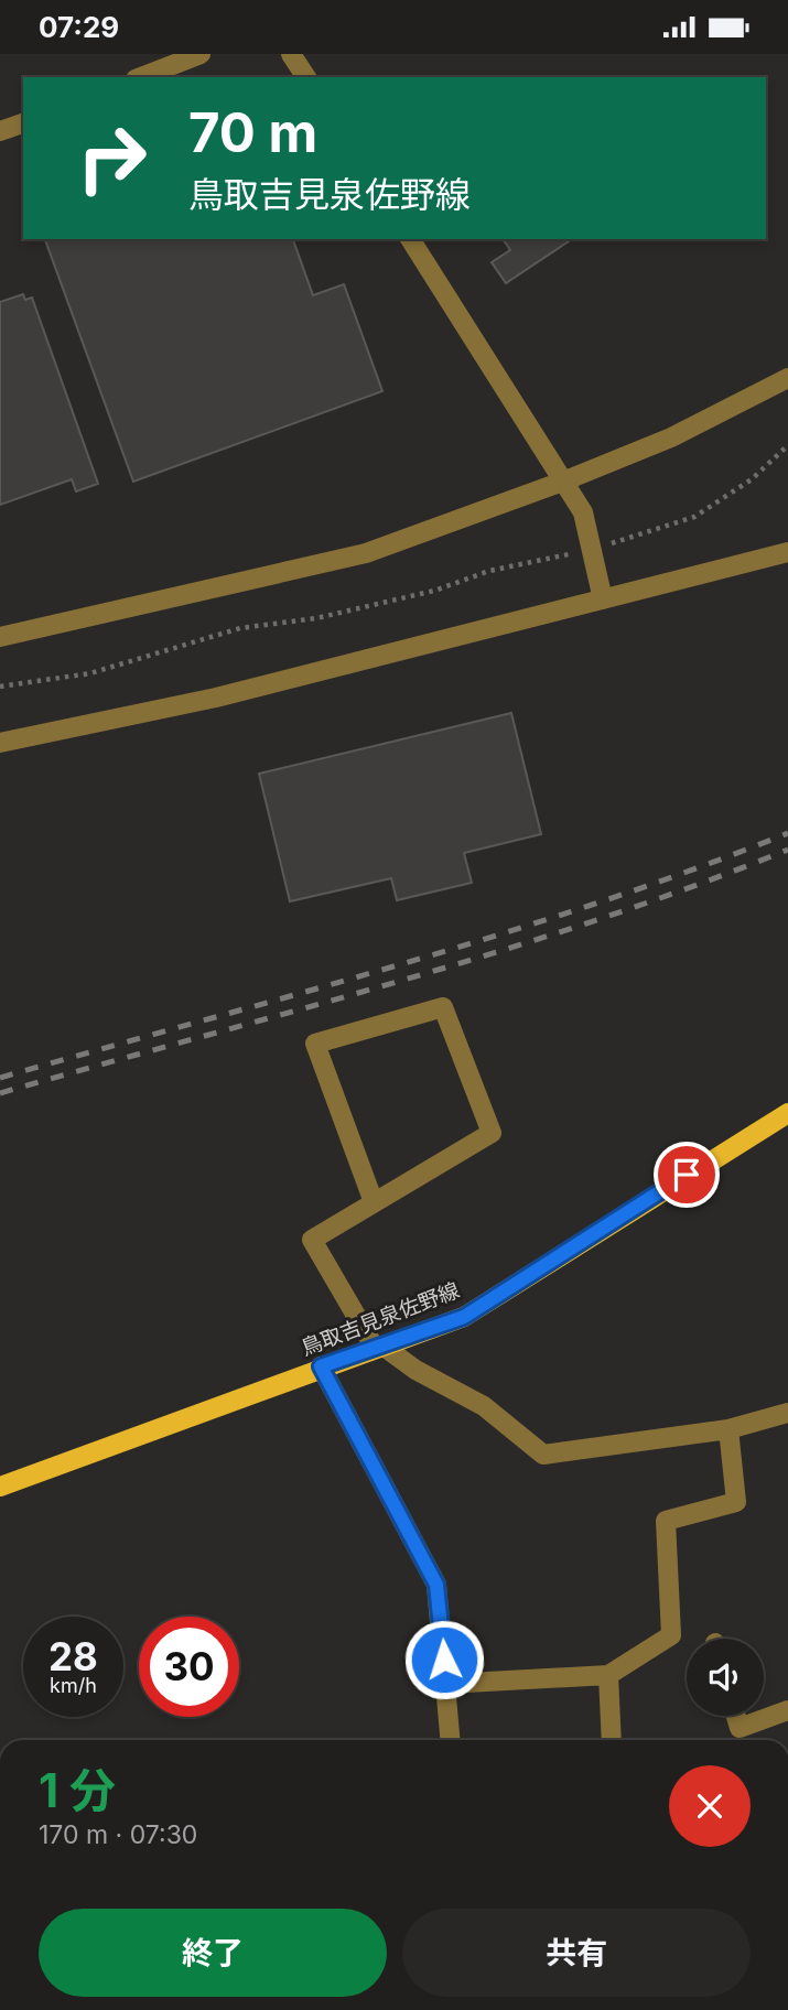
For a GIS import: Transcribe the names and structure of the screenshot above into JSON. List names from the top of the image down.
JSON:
{
  "streets": {
    "main road": ["鳥取吉見泉佐野線"]
  },
  "page": {
    "status": "07:29",
    "turn": ["70 m", "鳥取吉見泉佐野線"],
    "speed": "28 km/h",
    "limit": "30",
    "heading": ["1 分", "170 m · 07:30"],
    "buttons": ["終了", "共有"]
  }
}
